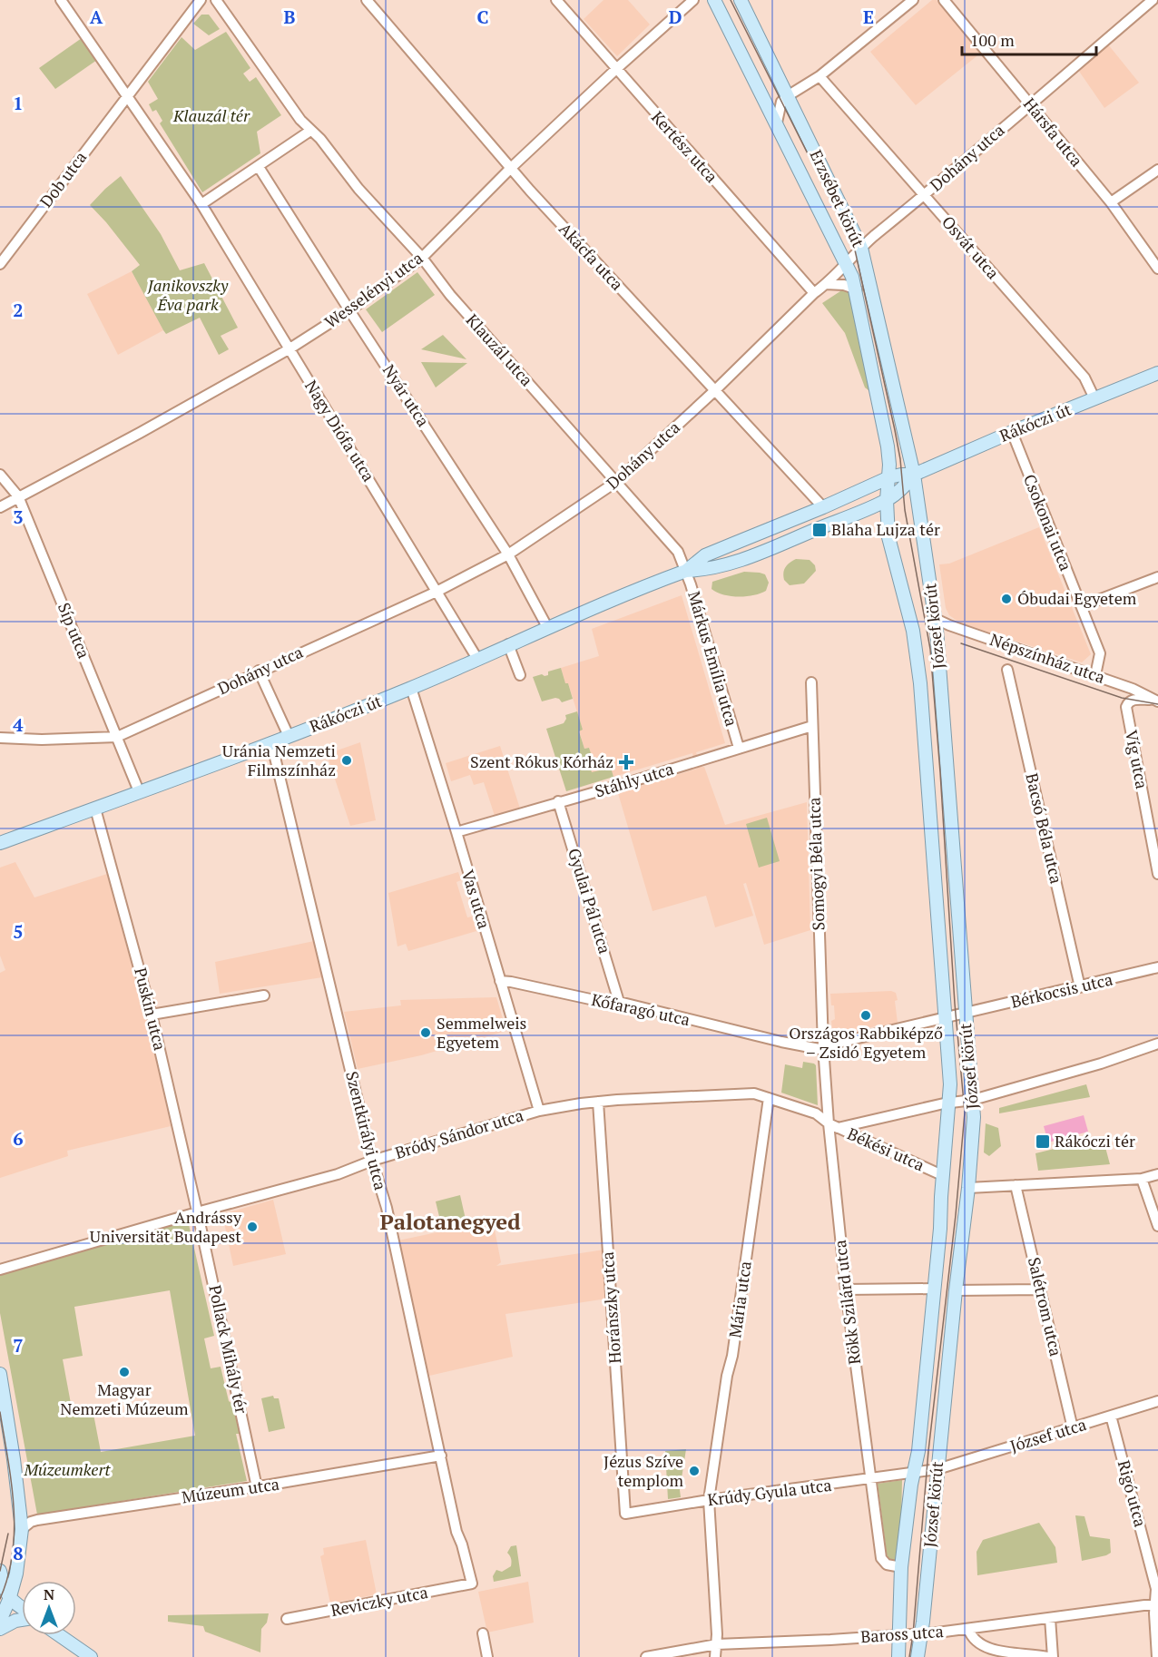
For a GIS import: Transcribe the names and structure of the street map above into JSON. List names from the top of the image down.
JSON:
{
  "streets": {
    "main road": ["Erzsébet körút", "Rákóczi út", "József körút"],
    "street": [
      "Hársfa utca",
      "Kertész utca",
      "Dohány utca",
      "Dob utca",
      "Osvát utca",
      "Akácfa utca",
      "Wesselényi utca",
      "Klauzál utca",
      "Nyár utca",
      "Nagy Diófa utca",
      "Csokonai utca",
      "Síp utca",
      "Márkus Emília utca",
      "Népszínház utca",
      "Víg utca",
      "Stáhly utca",
      "Bacsó Béla utca",
      "Somogyi Béla utca",
      "Vas utca",
      "Gyulai Pál utca",
      "Bérkocsis utca",
      "Puskin utca",
      "Kőfaragó utca",
      "Szentkirályi utca",
      "Bródy Sándor utca",
      "Békési utca",
      "Mária utca",
      "Rökk Szilárd utca",
      "Salétrom utca",
      "Horánszky utca",
      "Pollack Mihály tér",
      "József utca",
      "Múzeum utca",
      "Krúdy Gyula utca",
      "Rigó utca",
      "Reviczky utca",
      "Baross utca"
    ]
  },
  "crossings": [
    ["Hársfa utca", "Dohány utca"],
    ["Kertész utca", "Dohány utca"],
    ["Kertész utca", "Wesselényi utca"],
    ["Dohány utca", "Erzsébet körút"],
    ["Dohány utca", "Osvát utca"],
    ["Dohány utca", "Akácfa utca"],
    ["Dohány utca", "Klauzál utca"],
    ["Dohány utca", "Nyár utca"],
    ["Dohány utca", "Nagy Diófa utca"],
    ["Dohány utca", "Síp utca"],
    ["Erzsébet körút", "Rákóczi út"],
    ["Erzsébet körút", "József körút"],
    ["Osvát utca", "Rákóczi út"],
    ["Akácfa utca", "Wesselényi utca"],
    ["Akácfa utca", "Rákóczi út"],
    ["Wesselényi utca", "Klauzál utca"],
    ["Wesselényi utca", "Nyár utca"],
    ["Wesselényi utca", "Nagy Diófa utca"],
    ["Wesselényi utca", "Síp utca"],
    ["Klauzál utca", "Rákóczi út"],
    ["Klauzál utca", "Márkus Emília utca"],
    ["Nyár utca", "Rákóczi út"],
    ["Rákóczi út", "Nagy Diófa utca"],
    ["Rákóczi út", "Csokonai utca"],
    ["Rákóczi út", "József körút"],
    ["Rákóczi út", "Síp utca"],
    ["Rákóczi út", "Márkus Emília utca"],
    ["Rákóczi út", "Vas utca"],
    ["Rákóczi út", "Puskin utca"],
    ["Rákóczi út", "Szentkirályi utca"],
    ["Csokonai utca", "Népszínház utca"],
    ["József körút", "Népszínház utca"],
    ["József körút", "Bérkocsis utca"],
    ["József körút", "Békési utca"],
    ["József körút", "József utca"],
    ["József körút", "Krúdy Gyula utca"],
    ["József körút", "Baross utca"],
    ["Márkus Emília utca", "Stáhly utca"],
    ["Népszínház utca", "Víg utca"],
    ["Stáhly utca", "Somogyi Béla utca"],
    ["Stáhly utca", "Vas utca"],
    ["Stáhly utca", "Gyulai Pál utca"],
    ["Bacsó Béla utca", "Bérkocsis utca"],
    ["Somogyi Béla utca", "Bérkocsis utca"],
    ["Somogyi Béla utca", "Kőfaragó utca"],
    ["Somogyi Béla utca", "Békési utca"],
    ["Somogyi Béla utca", "Rökk Szilárd utca"],
    ["Vas utca", "Kőfaragó utca"],
    ["Vas utca", "Bródy Sándor utca"],
    ["Gyulai Pál utca", "Kőfaragó utca"],
    ["Bérkocsis utca", "Kőfaragó utca"],
    ["Puskin utca", "Bródy Sándor utca"],
    ["Puskin utca", "Pollack Mihály tér"],
    ["Szentkirályi utca", "Bródy Sándor utca"],
    ["Szentkirályi utca", "Múzeum utca"],
    ["Szentkirályi utca", "Reviczky utca"],
    ["Bródy Sándor utca", "Békési utca"],
    ["Bródy Sándor utca", "Mária utca"],
    ["Bródy Sándor utca", "Horánszky utca"],
    ["Bródy Sándor utca", "Pollack Mihály tér"],
    ["Békési utca", "Mária utca"],
    ["Békési utca", "Rökk Szilárd utca"],
    ["Mária utca", "Krúdy Gyula utca"],
    ["Mária utca", "Baross utca"],
    ["Rökk Szilárd utca", "Krúdy Gyula utca"],
    ["Salétrom utca", "József utca"],
    ["Horánszky utca", "Krúdy Gyula utca"],
    ["Pollack Mihály tér", "Múzeum utca"],
    ["József utca", "Krúdy Gyula utca"],
    ["József utca", "Rigó utca"],
    ["Rigó utca", "Baross utca"]
  ],
  "districts": ["Palotanegyed"],
  "parks": ["Klauzál tér", "Janikovszky Éva park", "Múzeumkert"],
  "places": {
    "transit": ["Blaha Lujza tér", "Rákóczi tér"],
    "other": [
      "Óbudai Egyetem",
      "Uránia Nemzeti Filmszínház",
      "Országos Rabbiképző – Zsidó Egyetem",
      "Semmelweis Egyetem",
      "Andrássy Universität Budapest",
      "Magyar Nemzeti Múzeum",
      "Jézus Szíve templom"
    ],
    "health": ["Szent Rókus Kórház"]
  },
  "scale_bar": "100 m",
  "north": "top",
  "grid": {
    "columns": [
      "A",
      "B",
      "C",
      "D",
      "E"
    ],
    "rows": [
      "1",
      "2",
      "3",
      "4",
      "5",
      "6",
      "7",
      "8"
    ]
  }
}
